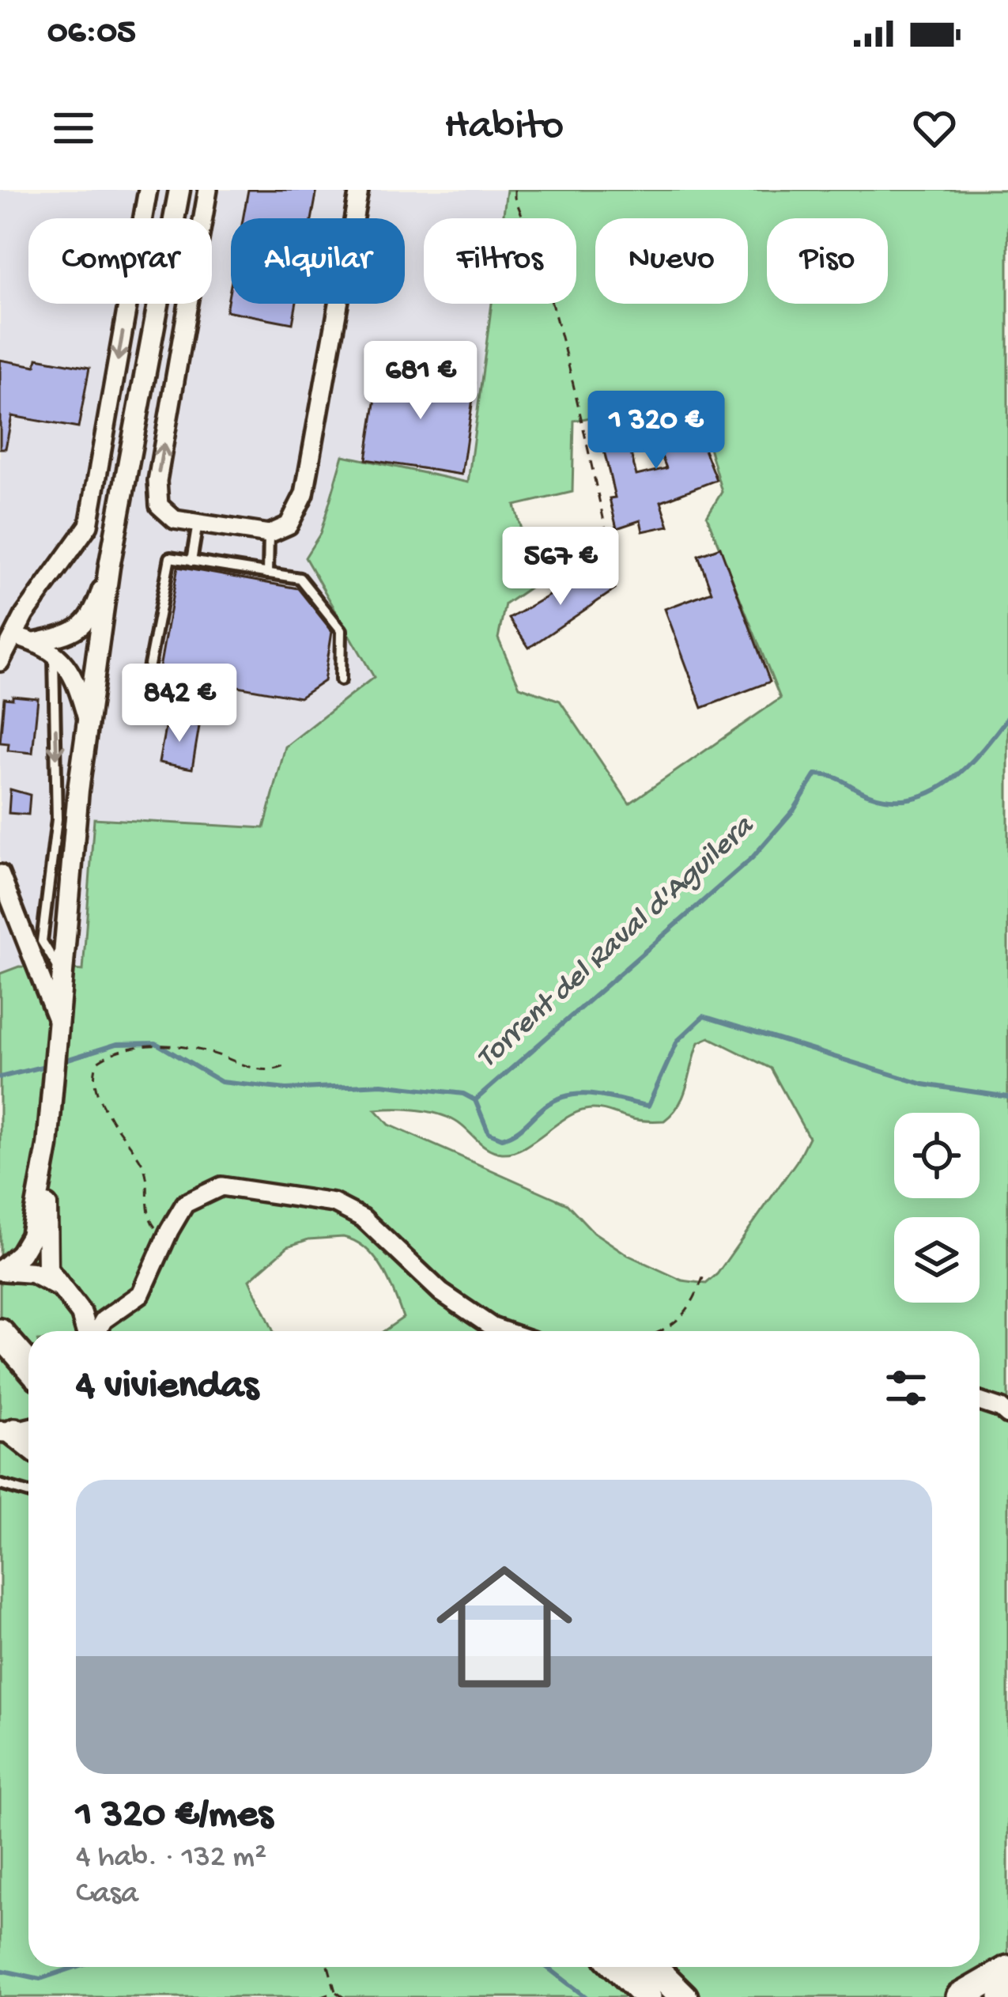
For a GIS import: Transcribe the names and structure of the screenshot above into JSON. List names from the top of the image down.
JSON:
{
  "water": ["Torrent del Raval d'Aguilera"],
  "page": {
    "status": "06:05",
    "header": "Habito",
    "chip": [
      "Comprar",
      "Alquilar",
      "Filtros",
      "Nuevo",
      "Piso"
    ],
    "price": [
      "681 €",
      "1 320 €",
      "567 €",
      "842 €"
    ],
    "heading": "4 viviendas",
    "list": [
      {
        "name": "1 320 €/mes",
        "note": "4 hab. · 132 m² · Casa"
      }
    ]
  }
}
